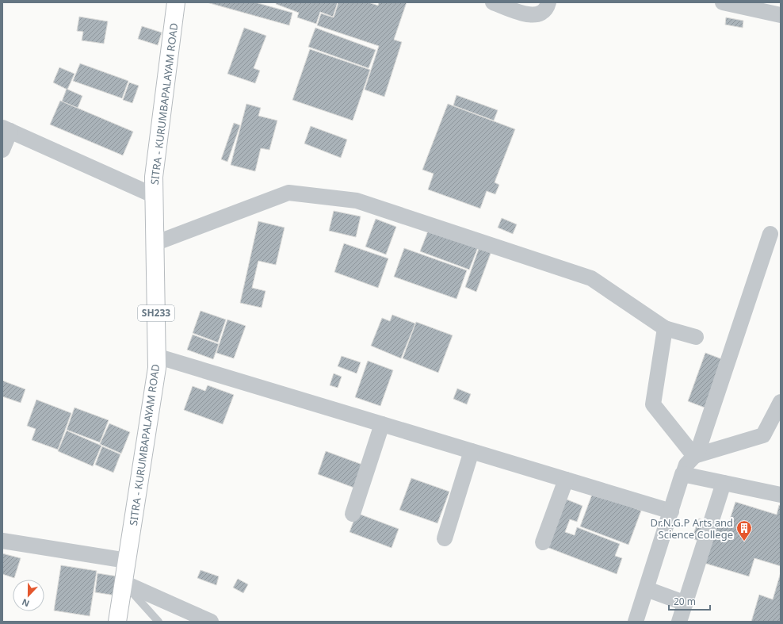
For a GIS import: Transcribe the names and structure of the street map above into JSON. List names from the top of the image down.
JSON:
{
  "streets": {
    "main road": ["SITRA - KURUMBAPALAYAM ROAD", "SH233"]
  },
  "places": {
    "building": ["Dr.N.G.P Arts and Science College"]
  },
  "scale_bar": "20 m",
  "north": "bottom"
}
